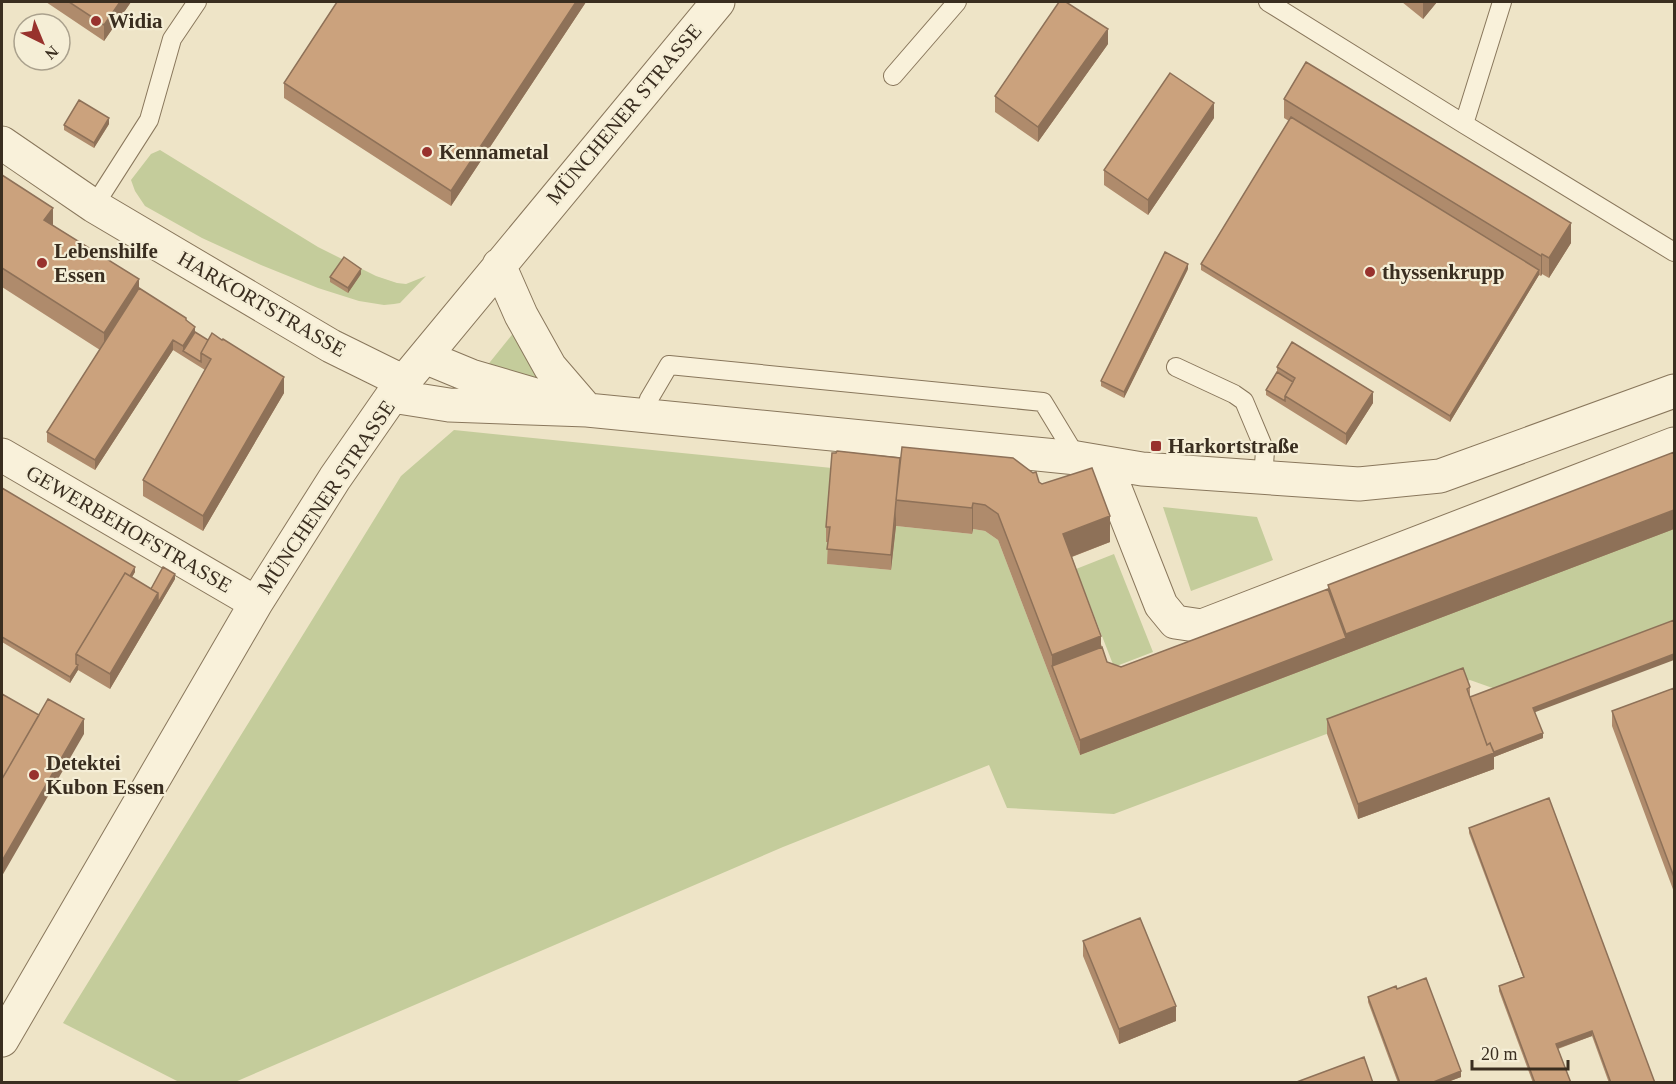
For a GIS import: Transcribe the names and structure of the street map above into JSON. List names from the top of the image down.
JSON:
{
  "streets": {
    "street": ["MÜNCHENER STRASSE", "HARKORTSTRASSE", "GEWERBEHOFSTRASSE"]
  },
  "crossings": [
    ["MÜNCHENER STRASSE", "HARKORTSTRASSE"],
    ["MÜNCHENER STRASSE", "GEWERBEHOFSTRASSE"]
  ],
  "places": {
    "other": [
      "Widia",
      "Kennametal",
      "Lebenshilfe Essen",
      "thyssenkrupp",
      "Detektei Kubon Essen"
    ],
    "transit": ["Harkortstraße"]
  },
  "scale_bar": "20 m",
  "north": "bottom right"
}
